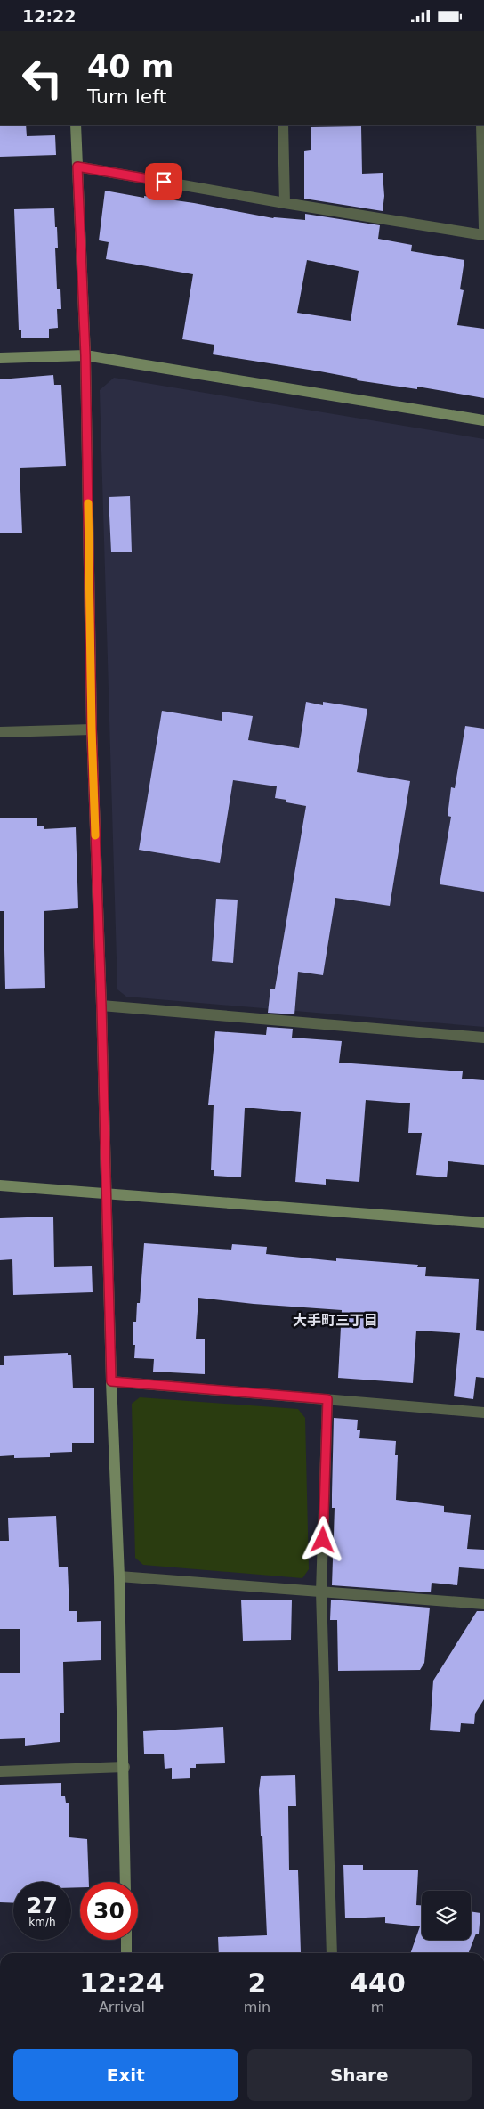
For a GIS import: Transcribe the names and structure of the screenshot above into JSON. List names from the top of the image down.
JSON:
{
  "districts": ["大手町三丁目"],
  "page": {
    "status": "12:22",
    "turn": ["40 m", "Turn left"],
    "speed": "27 km/h",
    "limit": "30",
    "eta": [
      "12:24",
      "Arrival",
      "2",
      "min",
      "440",
      "m"
    ],
    "buttons": ["Exit", "Share"]
  }
}
